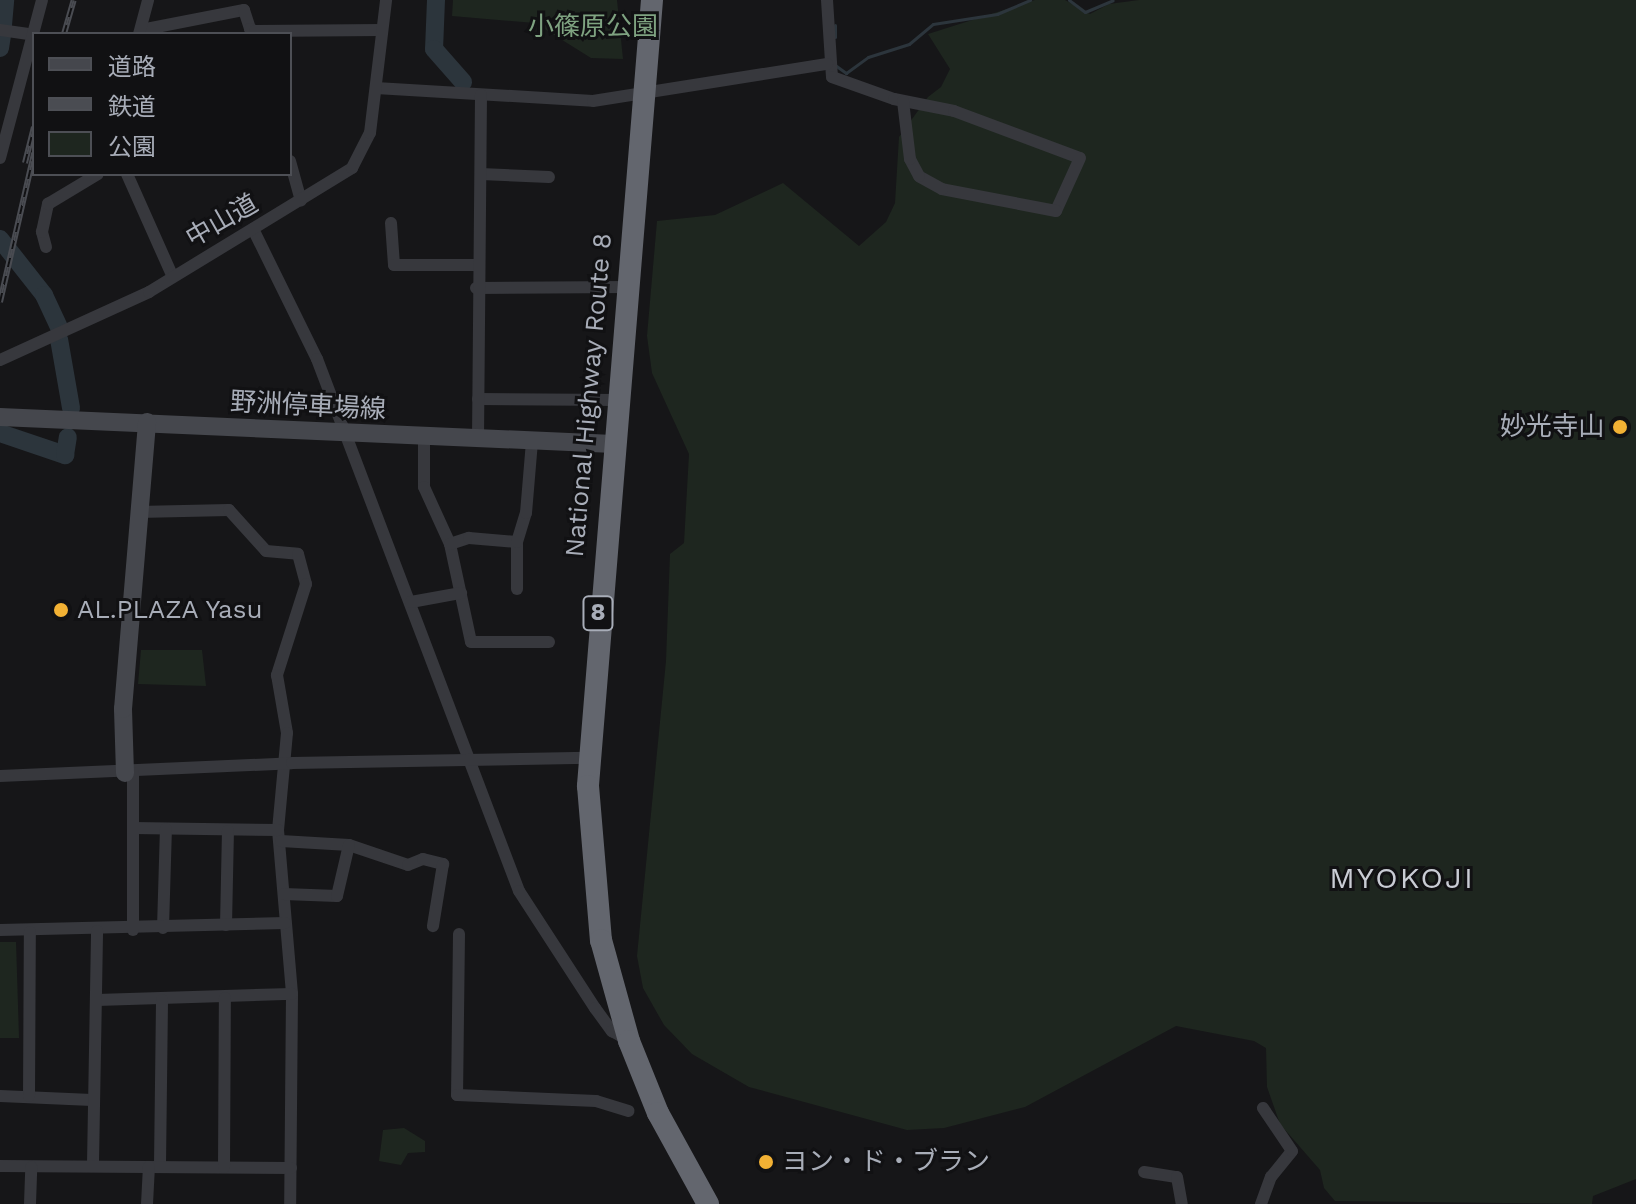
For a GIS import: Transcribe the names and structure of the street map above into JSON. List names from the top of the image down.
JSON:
{
  "streets": {
    "highway": ["National Highway Route 8", "8"],
    "main road": ["野洲停車場線"],
    "street": ["中山道"]
  },
  "crossings": [
    ["National Highway Route 8", "野洲停車場線"]
  ],
  "districts": ["MYOKOJI"],
  "parks": ["小篠原公園"],
  "places": ["妙光寺山", "AL.PLAZA Yasu", "ヨン・ド・ブラン"],
  "legend": ["道路", "鉄道", "公園"]
}
